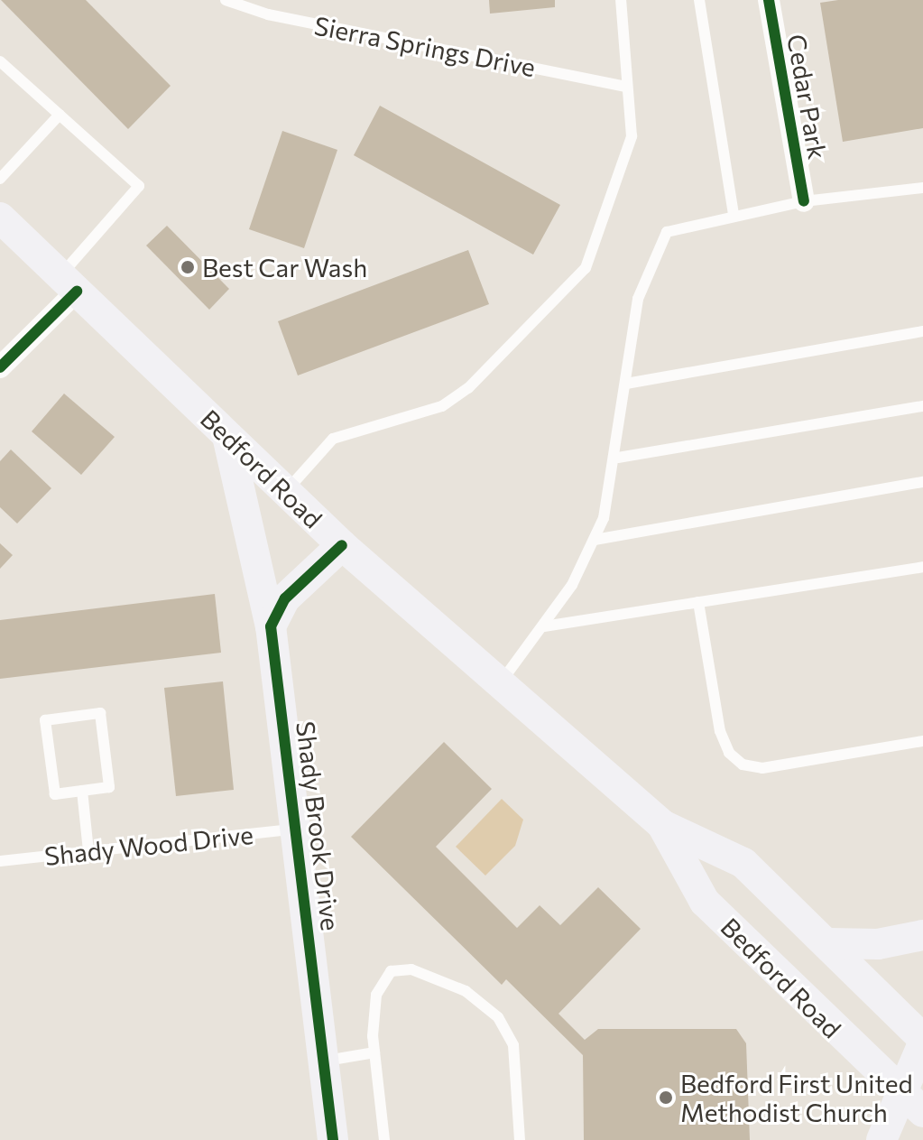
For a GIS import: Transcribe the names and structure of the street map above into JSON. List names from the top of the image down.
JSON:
{
  "streets": {
    "main road": ["Bedford Road", "Shady Brook Drive"],
    "street": ["Cedar Park"],
    "lane": ["Sierra Springs Drive", "Shady Wood Drive"]
  },
  "crossings": [
    ["Bedford Road", "Shady Brook Drive"],
    ["Shady Brook Drive", "Shady Wood Drive"]
  ],
  "places": ["Best Car Wash", "Bedford First United Methodist Church"]
}
